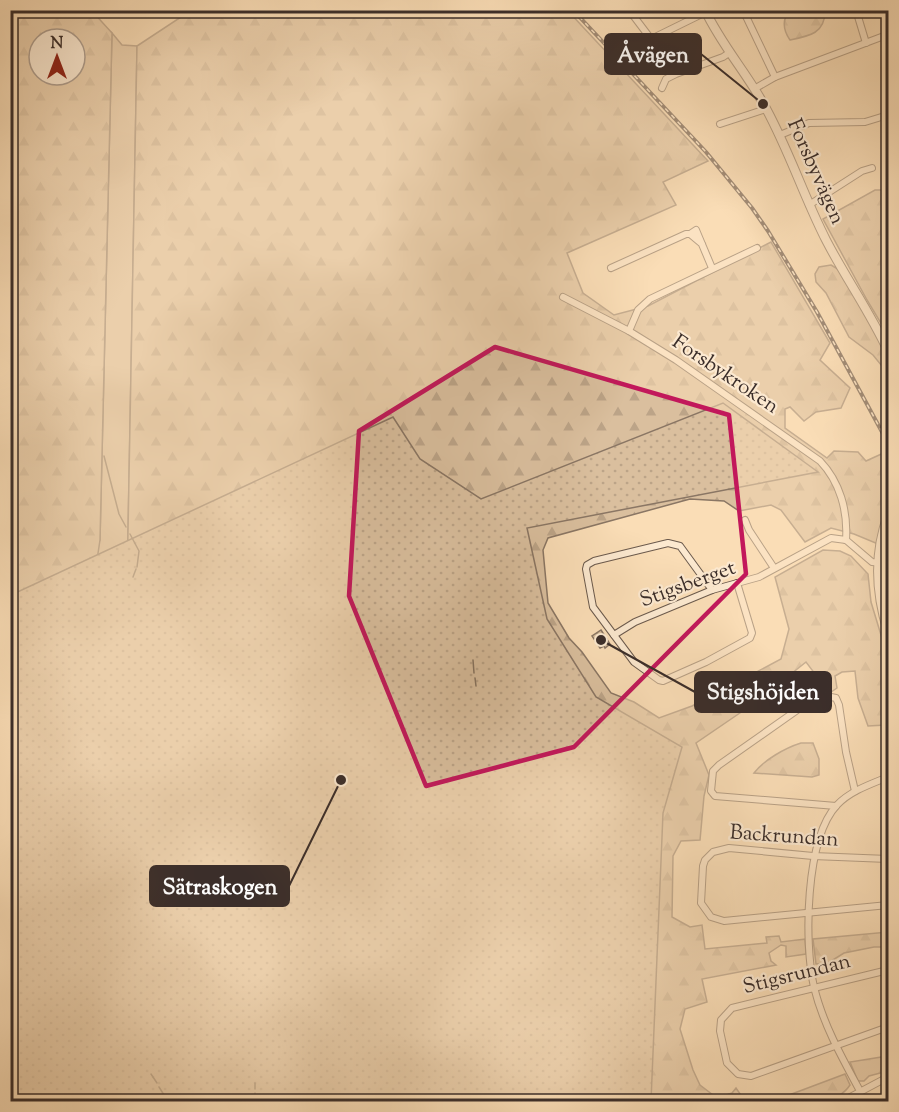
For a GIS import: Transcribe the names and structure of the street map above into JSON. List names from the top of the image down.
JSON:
{
  "streets": {
    "street": [
      "Forsbyvägen",
      "Forsbykroken",
      "Stigsberget",
      "Backrundan",
      "Stigsrundan"
    ]
  },
  "crossings": [
    ["Forsbykroken", "Stigsberget"]
  ],
  "places": ["Åvägen", "Stigshöjden", "Sätraskogen"],
  "north": "top"
}
